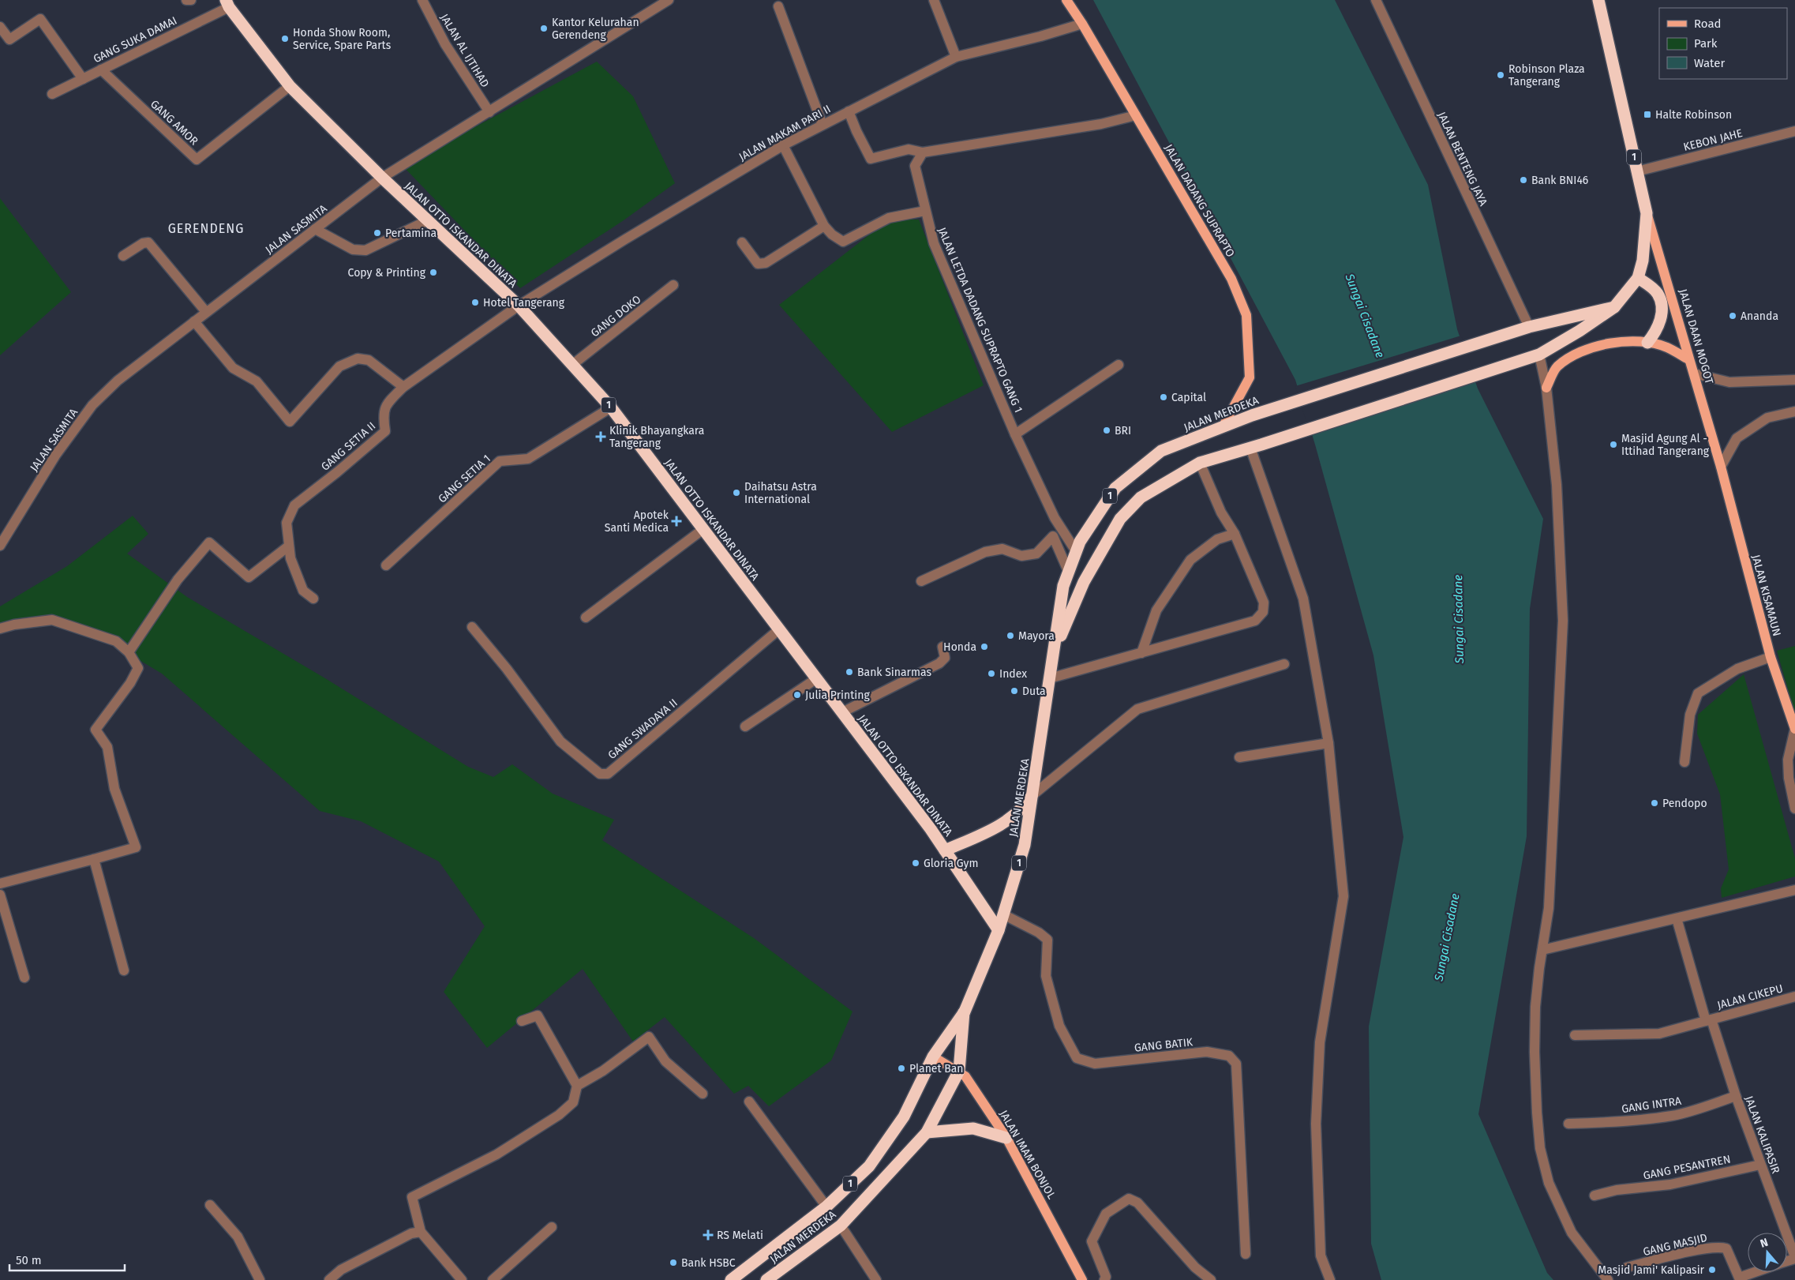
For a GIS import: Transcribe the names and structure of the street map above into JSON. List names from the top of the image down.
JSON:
{
  "streets": {
    "highway": [
      "1",
      "JALAN OTTO ISKANDAR DINATA",
      "JALAN DAAN MOGOT",
      "JALAN MERDEKA"
    ],
    "main road": ["JALAN DADANG SUPRAPTO", "JALAN KISAMAUN", "JALAN IMAM BONJOL"],
    "street": [
      "GANG SUKA DAMAI",
      "JALAN AL IJTIHAD",
      "GANG AMOR",
      "JALAN MAKAM PARI II",
      "KEBON JAHE",
      "JALAN BENTENG JAYA",
      "JALAN SASMITA",
      "GANG DOKO",
      "JALAN LETDA DADANG SUPRAPTO GANG 1",
      "GANG SETIA II",
      "GANG SETIA 1",
      "GANG SWADAYA II",
      "JALAN CIKEPU",
      "GANG BATIK",
      "GANG INTRA",
      "JALAN KALIPASIR",
      "GANG PESANTREN",
      "GANG MASJID"
    ]
  },
  "crossings": [
    ["GANG SUKA DAMAI", "GANG AMOR"],
    ["GANG SUKA DAMAI", "JALAN OTTO ISKANDAR DINATA"],
    ["JALAN AL IJTIHAD", "JALAN SASMITA"],
    ["GANG AMOR", "JALAN OTTO ISKANDAR DINATA"],
    ["JALAN MAKAM PARI II", "JALAN DADANG SUPRAPTO"],
    ["JALAN MAKAM PARI II", "JALAN OTTO ISKANDAR DINATA"],
    ["JALAN MAKAM PARI II", "GANG SETIA II"],
    ["KEBON JAHE", "JALAN DAAN MOGOT"],
    ["1", "JALAN BENTENG JAYA"],
    ["1", "JALAN DAAN MOGOT"],
    ["1", "JALAN MERDEKA"],
    ["JALAN BENTENG JAYA", "JALAN MERDEKA"],
    ["JALAN DADANG SUPRAPTO", "JALAN MERDEKA"],
    ["JALAN SASMITA", "JALAN OTTO ISKANDAR DINATA"],
    ["JALAN OTTO ISKANDAR DINATA", "GANG DOKO"],
    ["JALAN OTTO ISKANDAR DINATA", "JALAN MERDEKA"],
    ["JALAN OTTO ISKANDAR DINATA", "GANG SETIA II"],
    ["JALAN OTTO ISKANDAR DINATA", "GANG SETIA 1"],
    ["JALAN OTTO ISKANDAR DINATA", "GANG SWADAYA II"],
    ["JALAN LETDA DADANG SUPRAPTO GANG 1", "JALAN MERDEKA"],
    ["JALAN DAAN MOGOT", "JALAN MERDEKA"],
    ["JALAN DAAN MOGOT", "JALAN KISAMAUN"],
    ["JALAN MERDEKA", "GANG BATIK"],
    ["JALAN MERDEKA", "JALAN IMAM BONJOL"],
    ["JALAN CIKEPU", "JALAN KALIPASIR"],
    ["GANG INTRA", "JALAN KALIPASIR"],
    ["JALAN KALIPASIR", "GANG PESANTREN"]
  ],
  "districts": ["GERENDENG"],
  "water": ["Sungai Cisadane"],
  "places": {
    "other": [
      "Kantor Kelurahan Gerendeng",
      "Honda Show Room, Service, Spare Parts",
      "Robinson Plaza Tangerang",
      "Bank BNI46",
      "Pertamina",
      "Copy & Printing",
      "Hotel Tangerang",
      "Ananda",
      "Capital",
      "BRI",
      "Masjid Agung Al - Ittihad Tangerang",
      "Daihatsu Astra International",
      "Mayora",
      "Honda",
      "Bank Sinarmas",
      "Index",
      "Duta",
      "Julia Printing",
      "Pendopo",
      "Gloria Gym",
      "Planet Ban",
      "Bank HSBC",
      "Masjid Jami' Kalipasir"
    ],
    "transit": ["Halte Robinson"],
    "health": ["Klinik Bhayangkara Tangerang", "Apotek Santi Medica", "RS Melati"]
  },
  "legend": ["Road", "Park", "Water"],
  "scale_bar": "50 m",
  "north": "top"
}
